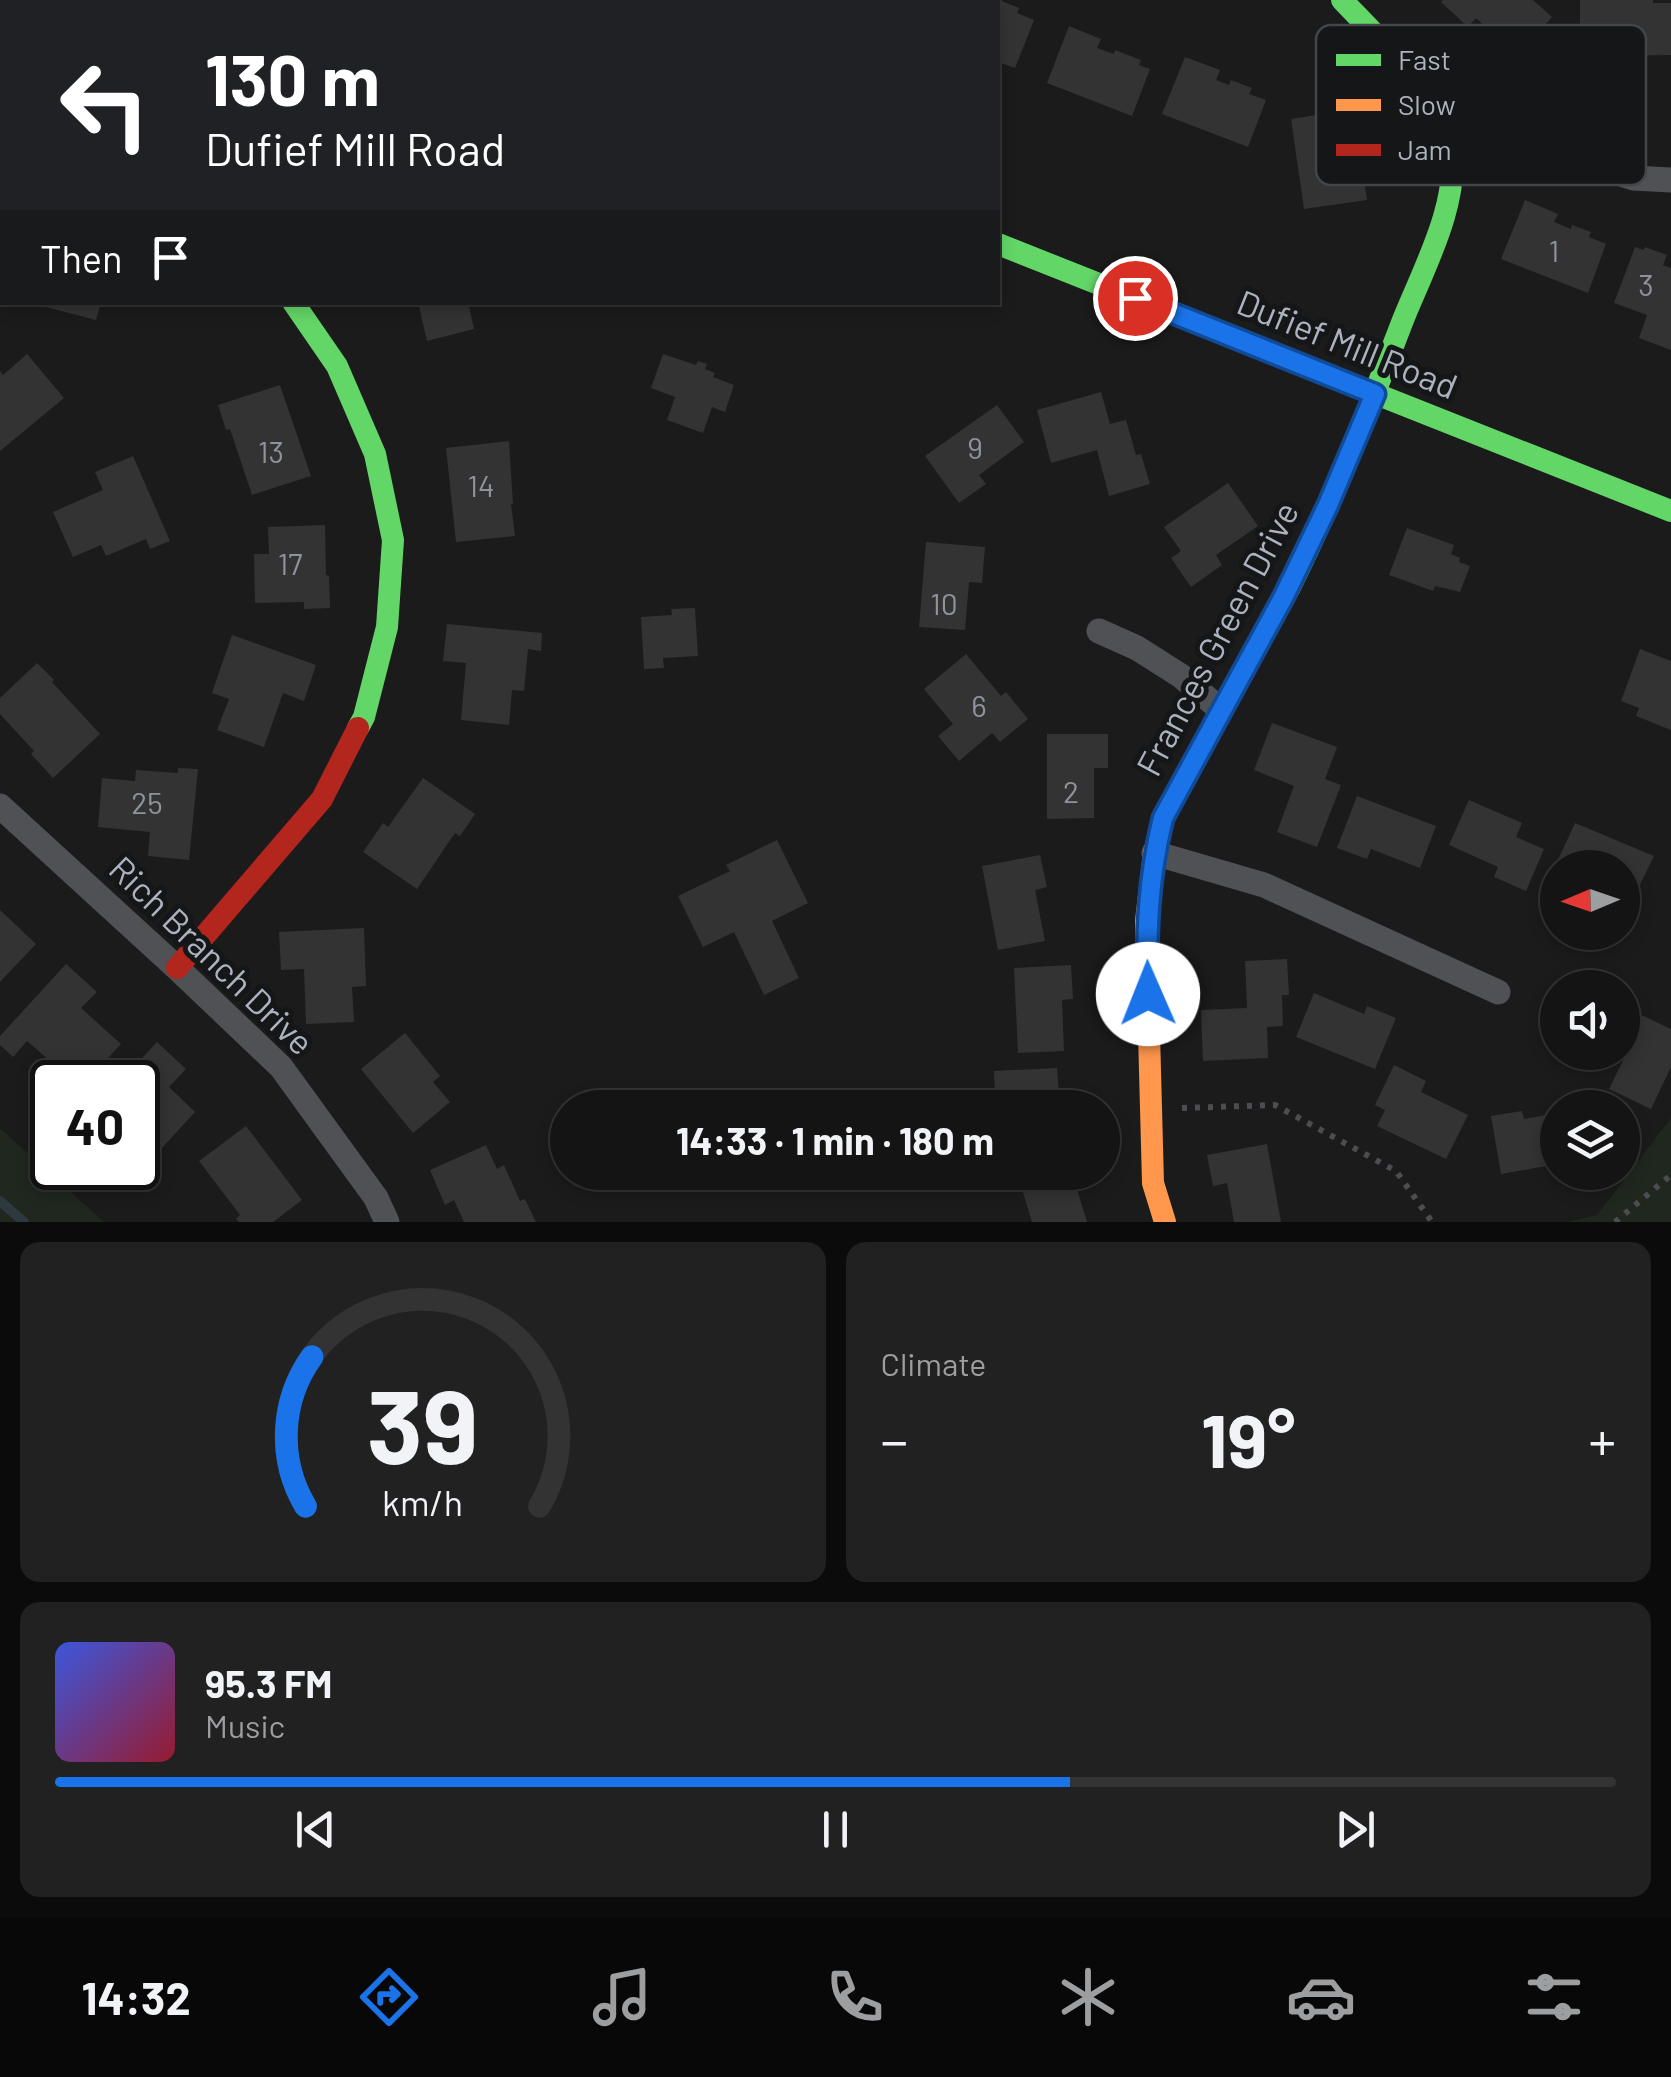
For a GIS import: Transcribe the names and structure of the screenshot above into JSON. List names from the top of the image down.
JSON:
{
  "streets": {
    "street": ["Dufief Mill Road", "Frances Green Drive", "Rich Branch Drive"]
  },
  "crossings": [
    ["Dufief Mill Road", "Frances Green Drive"]
  ],
  "house_numbers": [
    "1",
    "3",
    "9",
    "13",
    "14",
    "17",
    "10",
    "6",
    "2",
    "25"
  ],
  "legend": ["Fast", "Slow", "Jam"],
  "north": "left",
  "page": {
    "turn": ["130 m", "Dufief Mill Road"],
    "then": "Then",
    "limit": "40",
    "trip": "14:33 · 1 min · 180 m",
    "tile": "Climate",
    "heat": ["−", "19°", "+"],
    "song": ["95.3 FM", "Music"],
    "tabs": "14:32",
    "gauge": ["39", "km/h"]
  }
}
